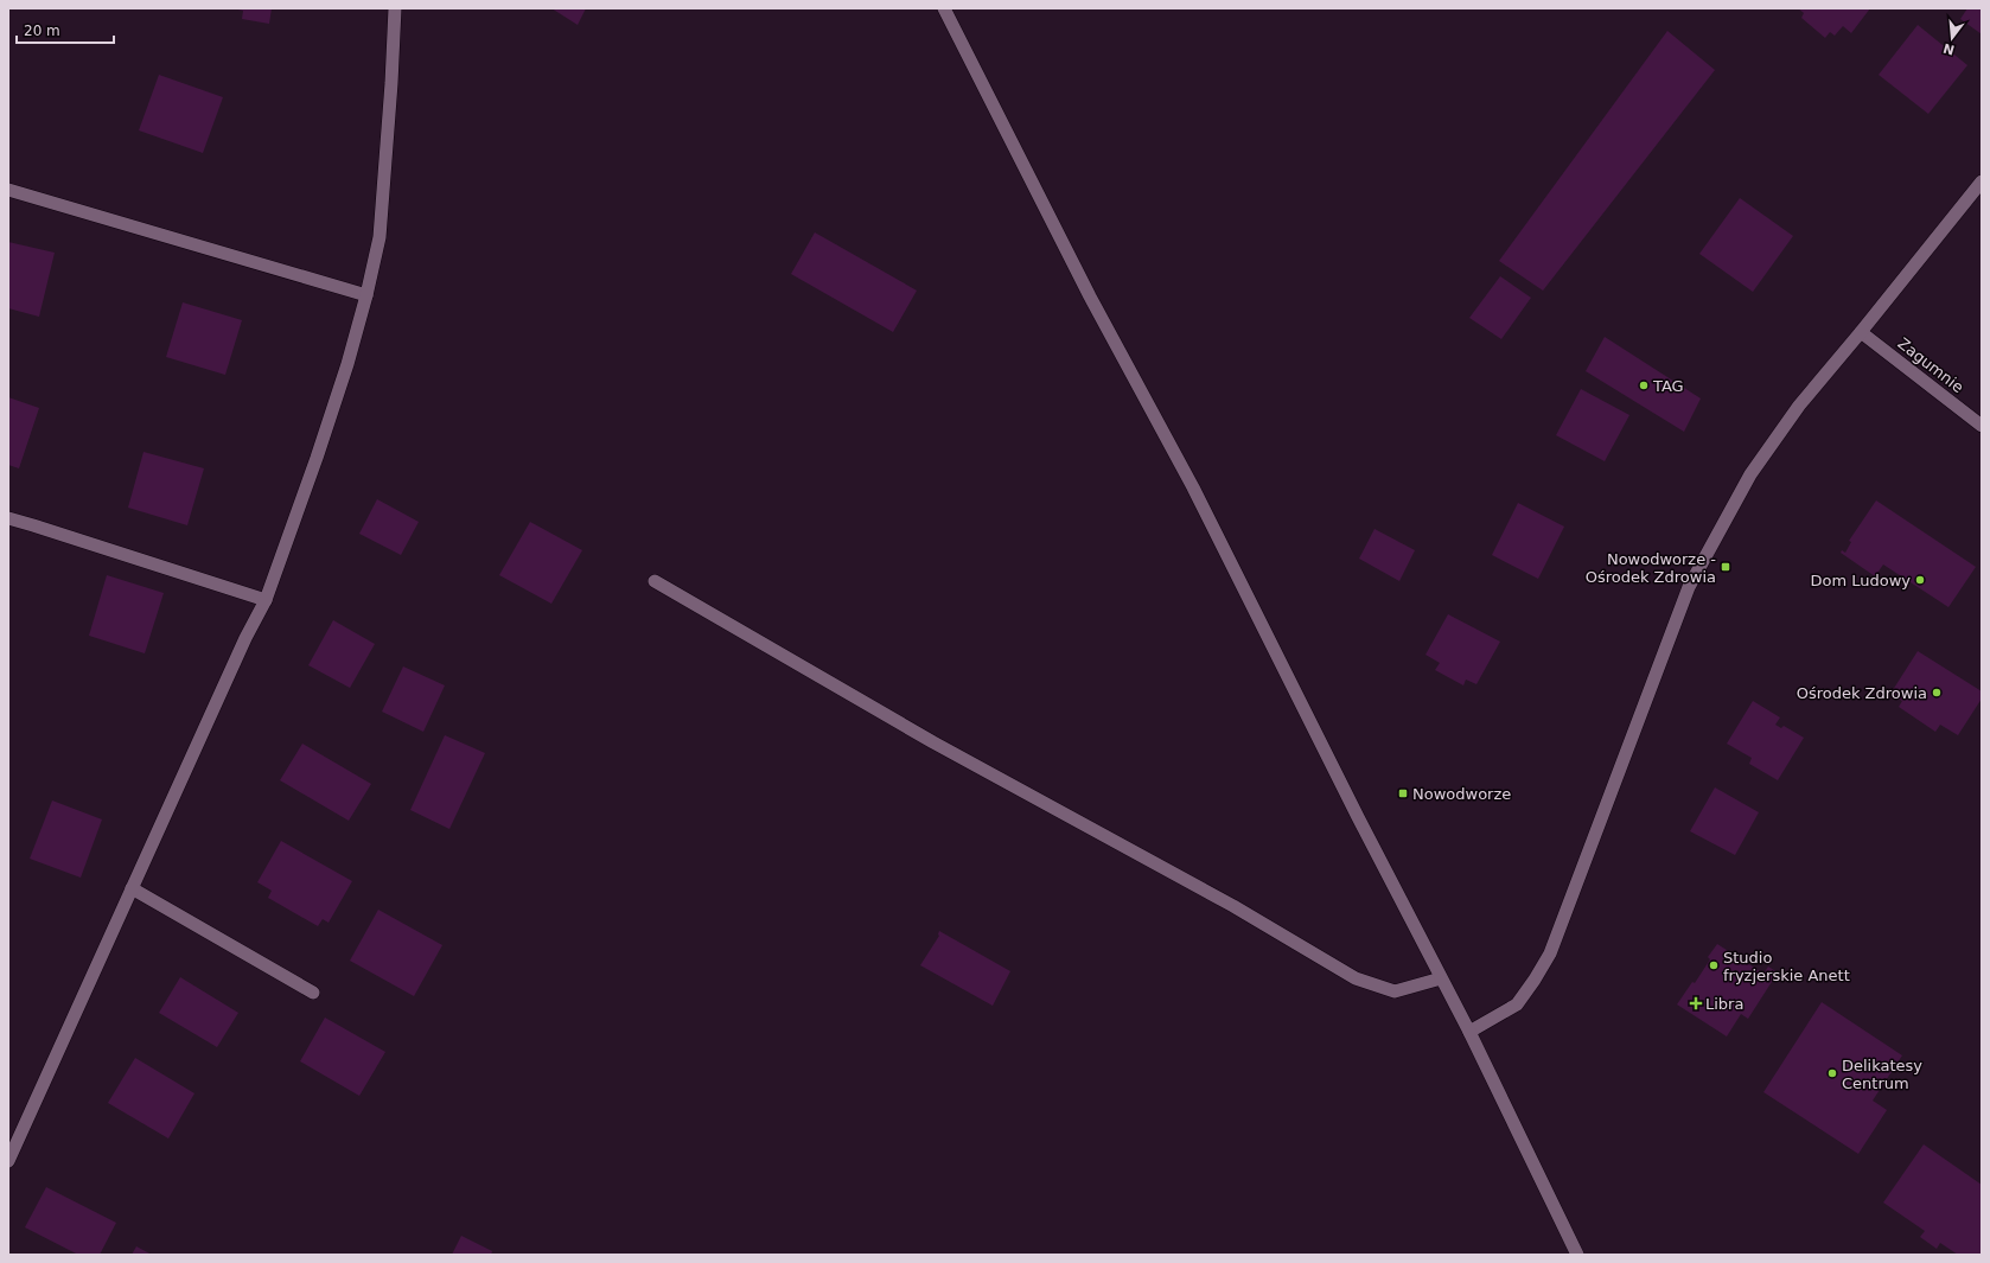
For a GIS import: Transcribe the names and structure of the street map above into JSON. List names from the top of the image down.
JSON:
{
  "streets": {
    "street": ["Zagumnie"]
  },
  "places": {
    "other": [
      "TAG",
      "Dom Ludowy",
      "Ośrodek Zdrowia",
      "Studio fryzjerskie Anett",
      "Delikatesy Centrum"
    ],
    "transit": ["Nowodworze - Ośrodek Zdrowia", "Nowodworze"],
    "health": ["Libra"]
  },
  "scale_bar": "20 m",
  "north": "bottom"
}
